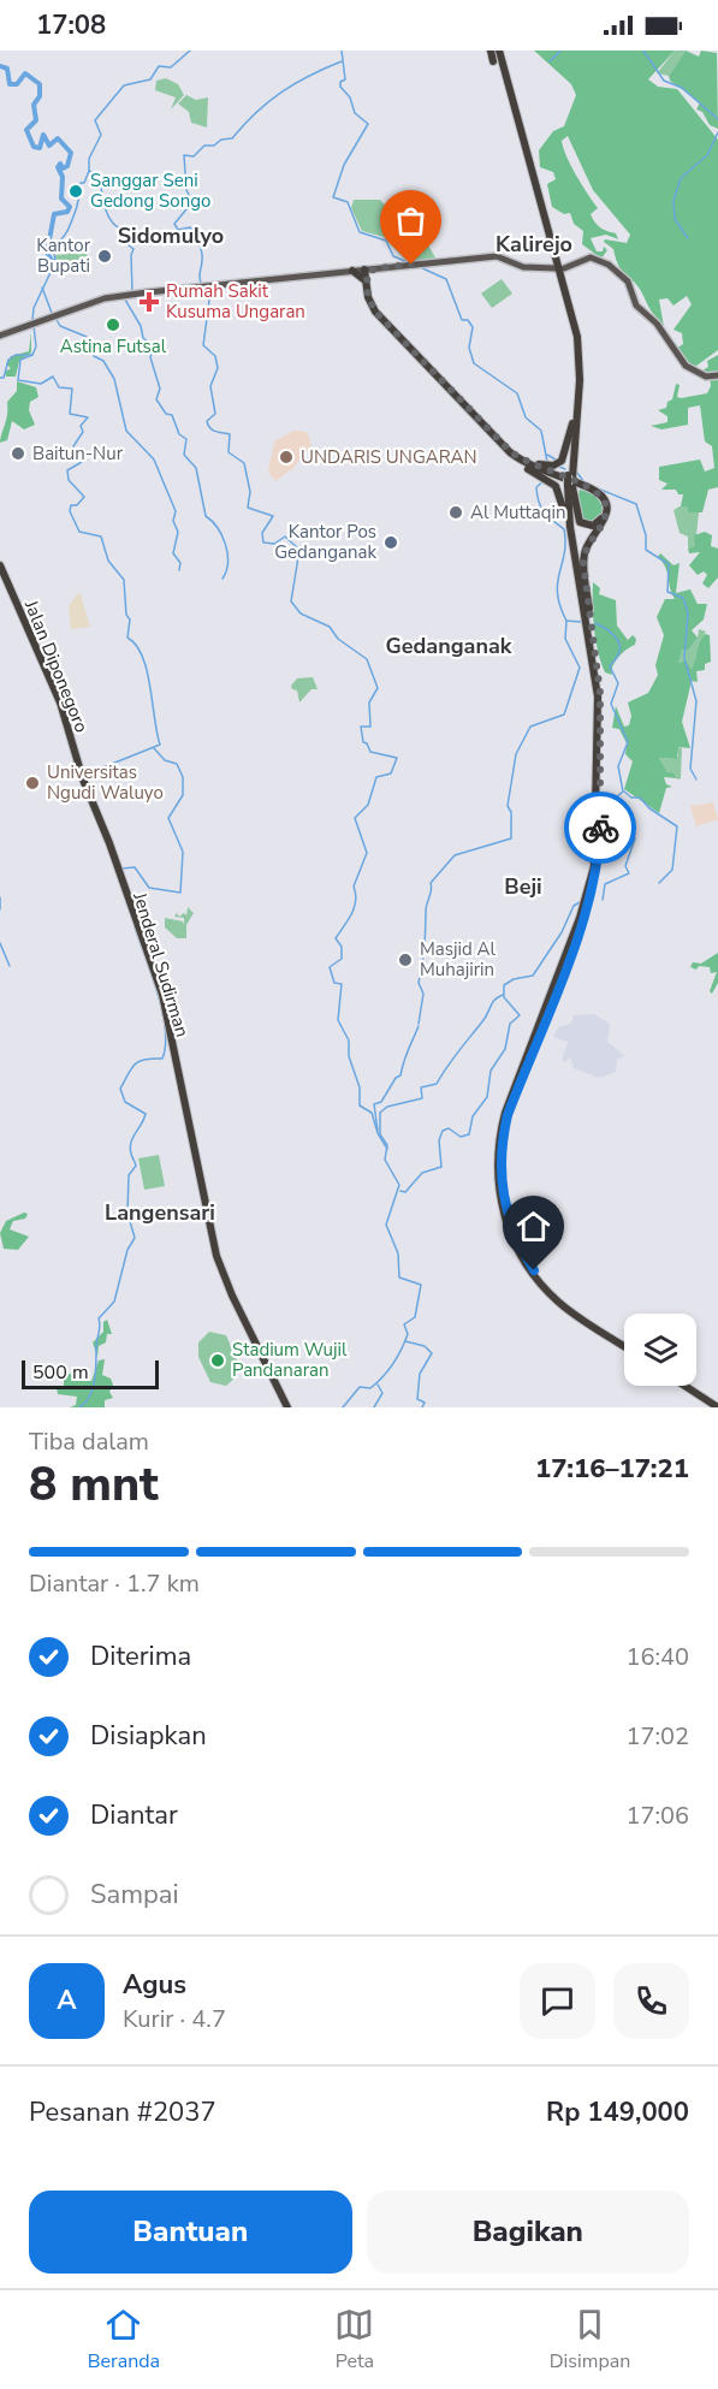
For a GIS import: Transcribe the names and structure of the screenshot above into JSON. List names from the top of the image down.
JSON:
{
  "streets": {
    "highway": ["Jalan Diponegoro", "Jenderal Sudirman"]
  },
  "crossings": [
    ["Jalan Diponegoro", "Jenderal Sudirman"]
  ],
  "districts": [
    "Sidomulyo",
    "Kalirejo",
    "Gedanganak",
    "Beji",
    "Langensari"
  ],
  "places": {
    "other": [
      "Sanggar Seni Gedong Songo",
      "Kantor Bupati",
      "Astina Futsal",
      "Baitun-Nur",
      "UNDARIS UNGARAN",
      "Al Muttaqin",
      "Kantor Pos Gedanganak",
      "Universitas Ngudi Waluyo",
      "Masjid Al Muhajirin",
      "Stadium Wujil Pandanaran"
    ],
    "health": ["Rumah Sakit Kusuma Ungaran"]
  },
  "scale_bar": "500 m",
  "page": {
    "status": "17:08",
    "scale": "500 m",
    "heading": ["8 mnt", "Tiba dalam", "17:16–17:21"],
    "panel": [
      "Agus",
      "Kurir · 4.7",
      "Pesanan #2037",
      "Rp 149,000"
    ],
    "bar": "Diantar · 1.7 km",
    "list": [
      ["Diterima", "16:40"],
      ["Disiapkan", "17:02"],
      ["Diantar", "17:06"],
      "Sampai"
    ],
    "round": "A",
    "buttons": ["Bantuan", "Bagikan"],
    "tabs": ["Beranda", "Peta", "Disimpan"]
  }
}
